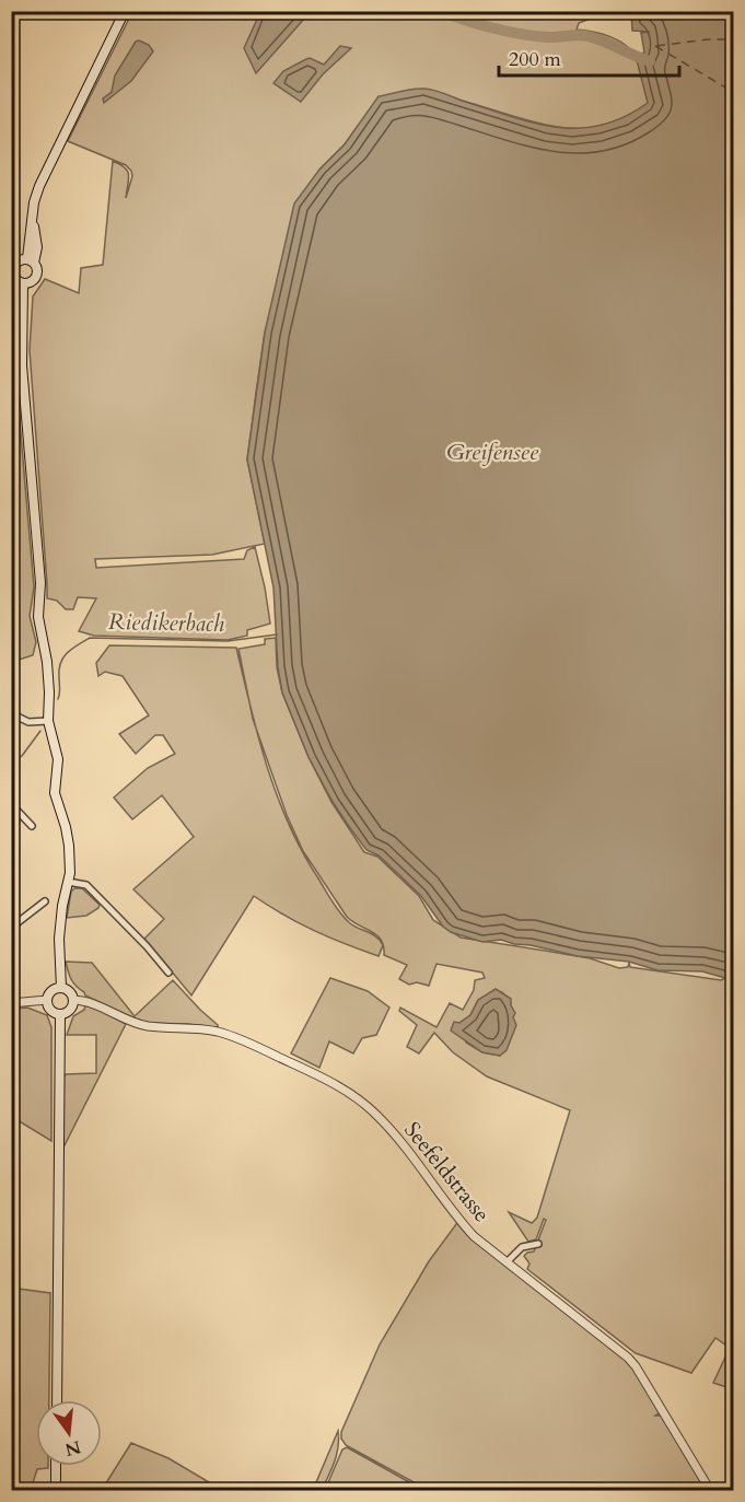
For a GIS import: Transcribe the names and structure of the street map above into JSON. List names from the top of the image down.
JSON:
{
  "streets": {
    "street": ["Seefeldstrasse"]
  },
  "water": ["Greifensee", "Riedikerbach"],
  "scale_bar": "200 m",
  "north": "bottom"
}
